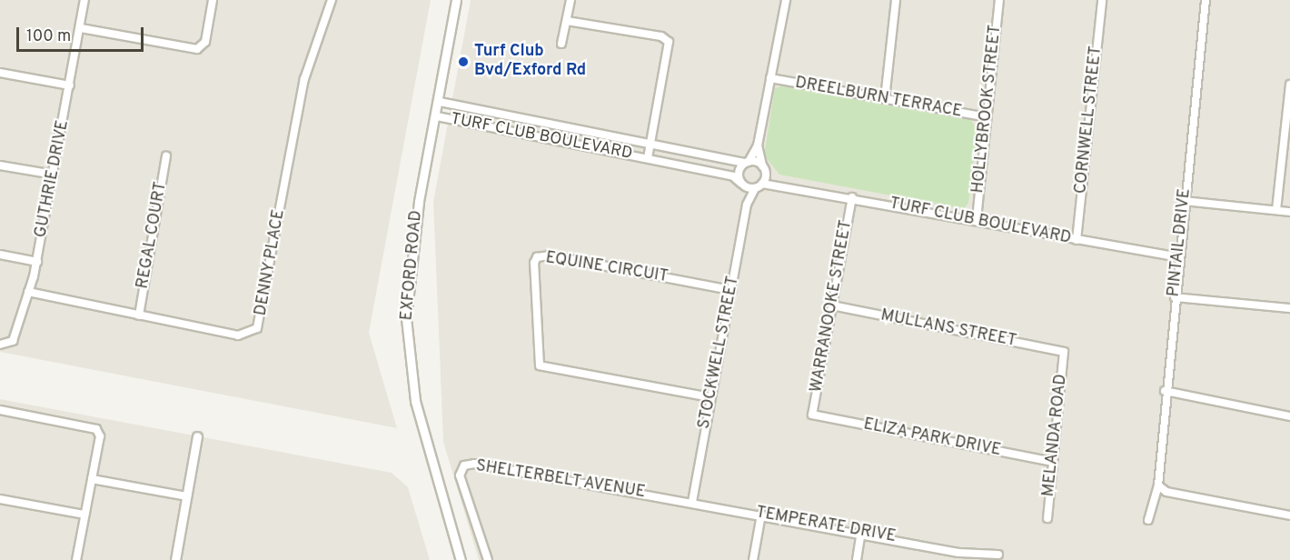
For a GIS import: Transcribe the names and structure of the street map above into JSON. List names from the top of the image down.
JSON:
{
  "streets": {
    "street": [
      "DREELBURN TERRACE",
      "HOLLYBROOK STREET",
      "CORNWELL STREET",
      "TURF CLUB BOULEVARD",
      "GUTHRIE DRIVE",
      "REGAL COURT",
      "PINTAIL DRIVE",
      "DENNY PLACE",
      "EXFORD ROAD",
      "EQUINE CIRCUIT",
      "WARRANOOKE STREET",
      "MULLANS STREET",
      "STOCKWELL STREET",
      "MELANDA ROAD",
      "ELIZA PARK DRIVE",
      "SHELTERBELT AVENUE",
      "TEMPERATE DRIVE"
    ]
  },
  "crossings": [
    ["DREELBURN TERRACE", "HOLLYBROOK STREET"],
    ["HOLLYBROOK STREET", "TURF CLUB BOULEVARD"],
    ["CORNWELL STREET", "TURF CLUB BOULEVARD"],
    ["TURF CLUB BOULEVARD", "PINTAIL DRIVE"],
    ["TURF CLUB BOULEVARD", "EXFORD ROAD"],
    ["TURF CLUB BOULEVARD", "WARRANOOKE STREET"],
    ["TURF CLUB BOULEVARD", "STOCKWELL STREET"],
    ["GUTHRIE DRIVE", "DENNY PLACE"],
    ["REGAL COURT", "DENNY PLACE"],
    ["EQUINE CIRCUIT", "STOCKWELL STREET"],
    ["WARRANOOKE STREET", "MULLANS STREET"],
    ["WARRANOOKE STREET", "ELIZA PARK DRIVE"],
    ["MULLANS STREET", "MELANDA ROAD"],
    ["STOCKWELL STREET", "SHELTERBELT AVENUE"],
    ["STOCKWELL STREET", "TEMPERATE DRIVE"],
    ["MELANDA ROAD", "ELIZA PARK DRIVE"],
    ["SHELTERBELT AVENUE", "TEMPERATE DRIVE"]
  ],
  "places": ["Turf Club Bvd/Exford Rd"],
  "scale_bar": "100 m"
}
